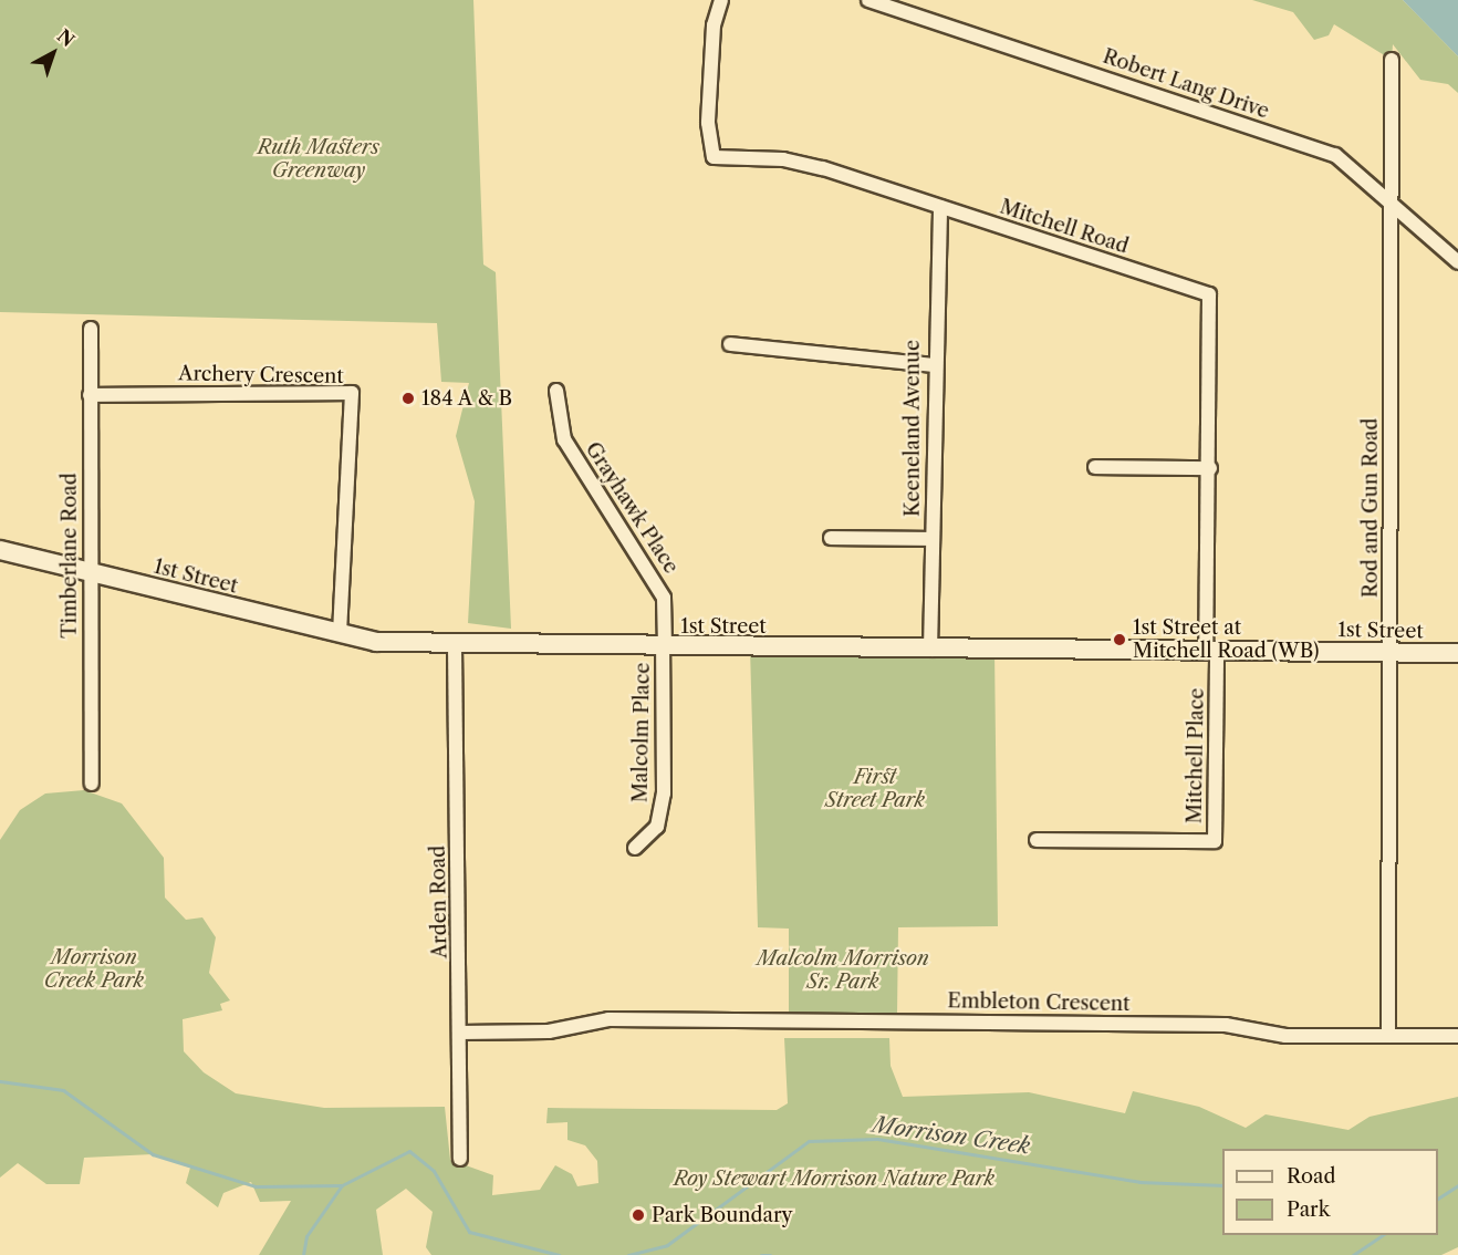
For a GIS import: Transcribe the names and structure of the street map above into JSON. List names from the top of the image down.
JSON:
{
  "streets": {
    "street": [
      "Robert Lang Drive",
      "Mitchell Road",
      "Archery Crescent",
      "Keeneland Avenue",
      "Grayhawk Place",
      "Rod and Gun Road",
      "Timberlane Road",
      "1st Street",
      "Malcolm Place",
      "Mitchell Place",
      "Arden Road",
      "Embleton Crescent"
    ]
  },
  "crossings": [
    ["Robert Lang Drive", "Rod and Gun Road"],
    ["Mitchell Road", "Keeneland Avenue"],
    ["Mitchell Road", "1st Street"],
    ["Mitchell Road", "Mitchell Place"],
    ["Archery Crescent", "Timberlane Road"],
    ["Archery Crescent", "1st Street"],
    ["Keeneland Avenue", "1st Street"],
    ["Grayhawk Place", "1st Street"],
    ["Grayhawk Place", "Malcolm Place"],
    ["Rod and Gun Road", "1st Street"],
    ["Rod and Gun Road", "Embleton Crescent"],
    ["Timberlane Road", "1st Street"],
    ["1st Street", "Malcolm Place"],
    ["1st Street", "Mitchell Place"],
    ["1st Street", "Arden Road"],
    ["Arden Road", "Embleton Crescent"]
  ],
  "water": ["Morrison Creek"],
  "parks": [
    "Ruth Masters Greenway",
    "First Street Park",
    "Morrison Creek Park",
    "Malcolm Morrison Sr. Park",
    "Roy Stewart Morrison Nature Park"
  ],
  "places": ["184 A & B", "1st Street at Mitchell Road (WB)", "Park Boundary"],
  "legend": ["Road", "Park"],
  "north": "top right"
}
